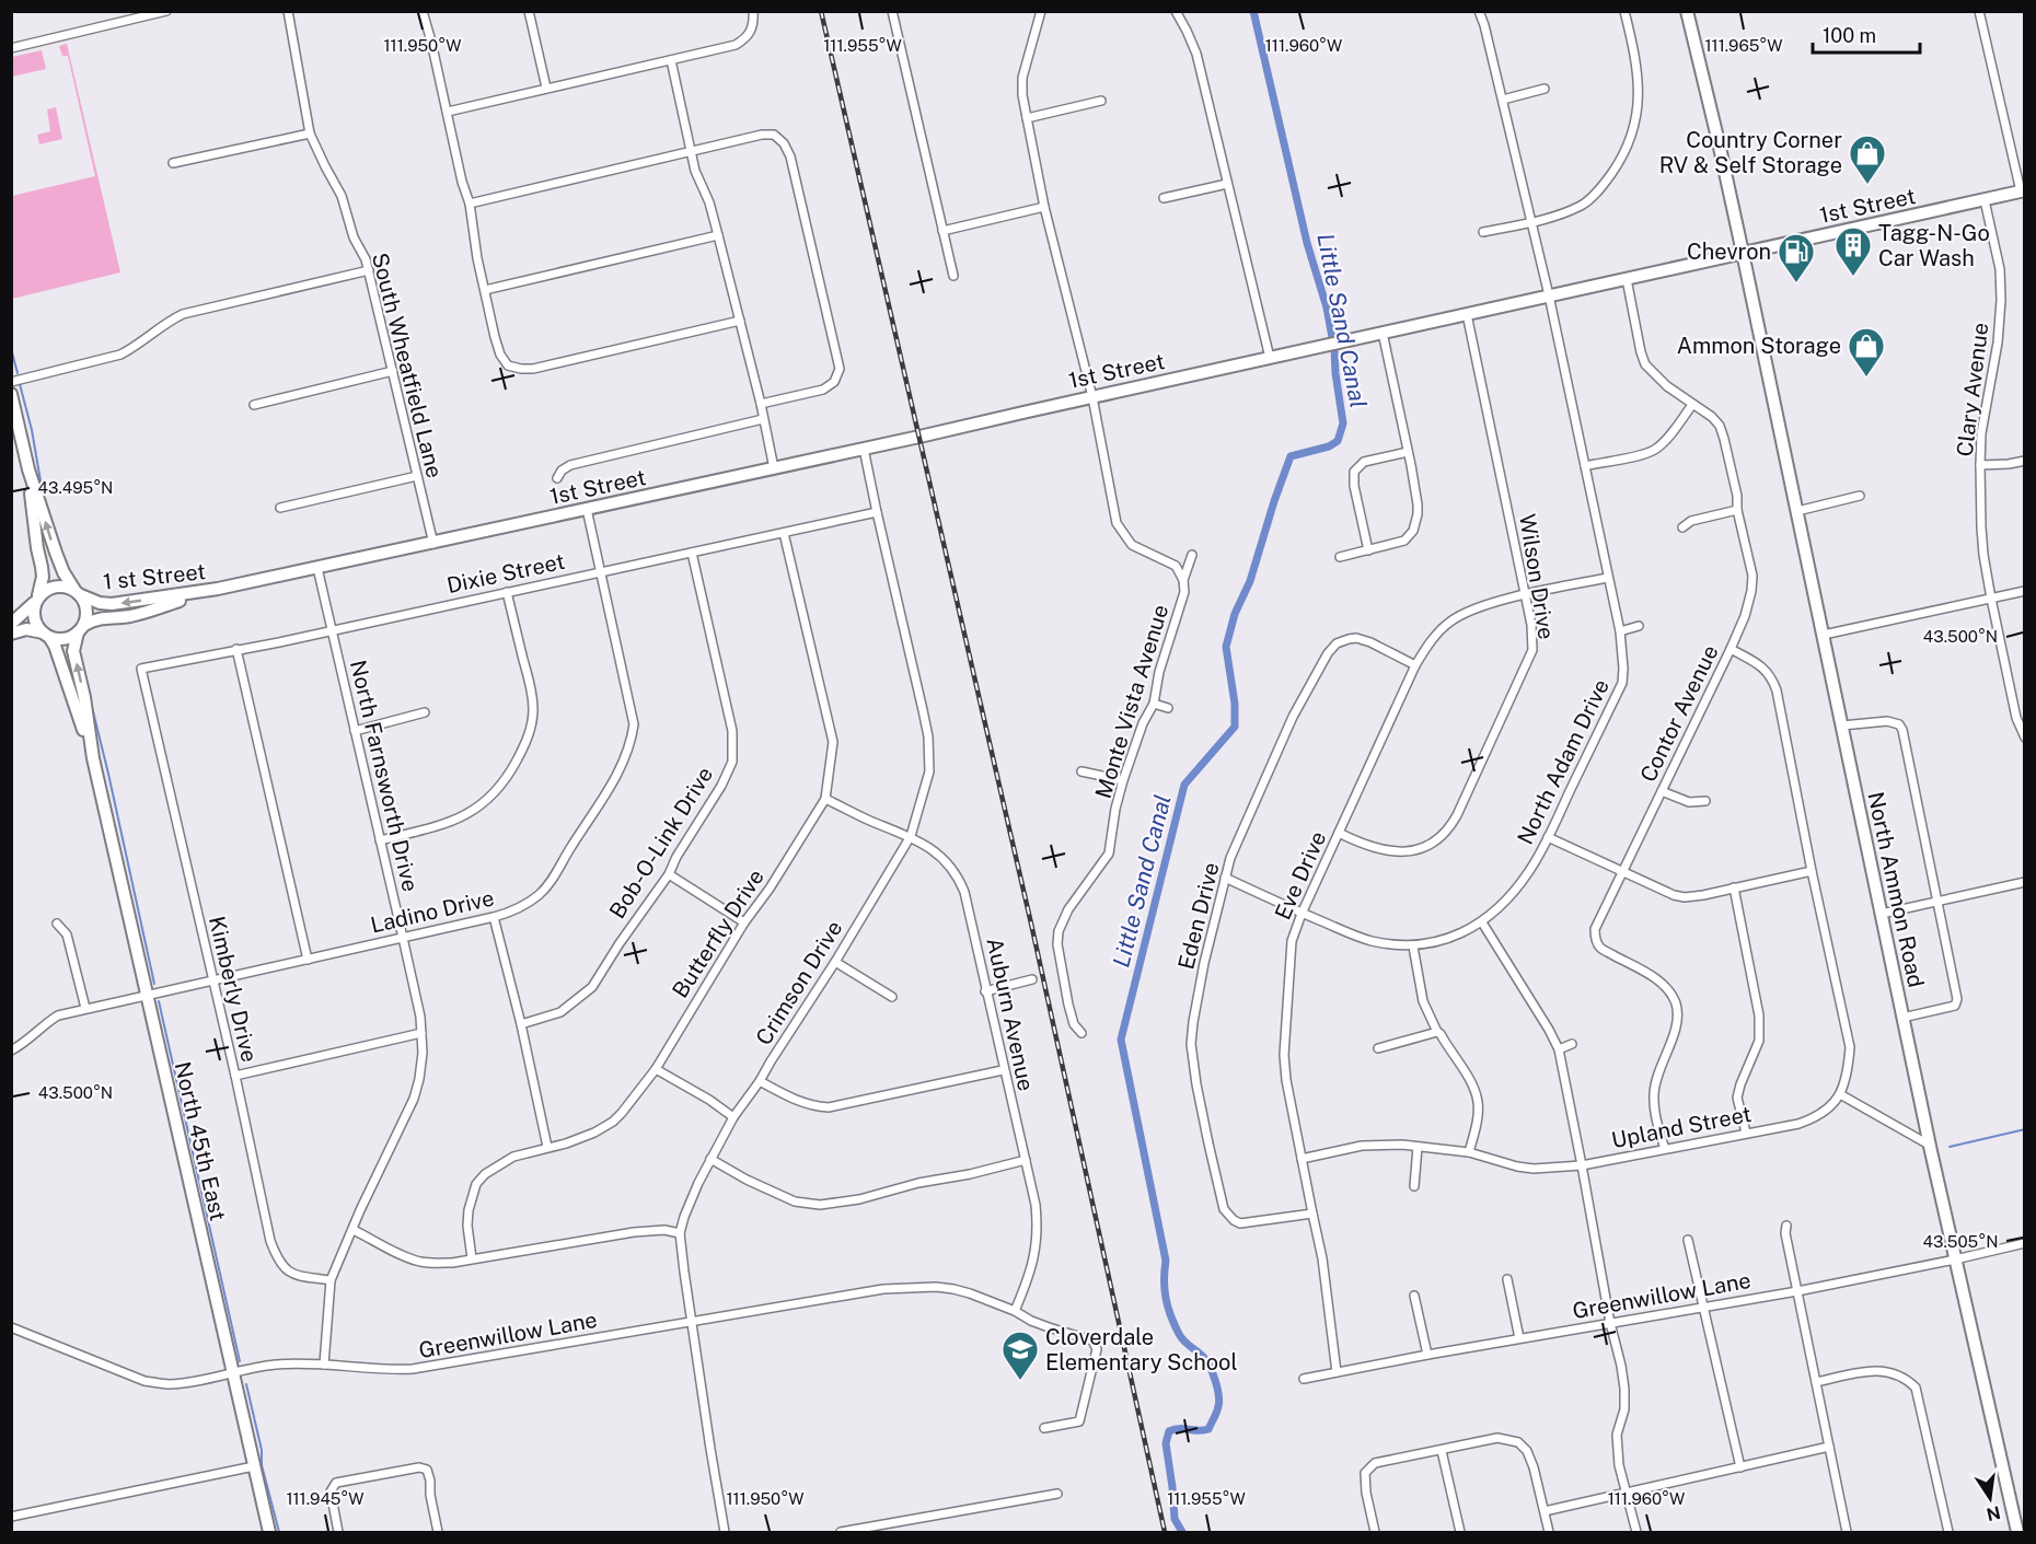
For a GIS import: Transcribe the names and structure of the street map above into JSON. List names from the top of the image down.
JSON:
{
  "streets": {
    "main road": [
      "1st Street",
      "1 st Street",
      "North Ammon Road",
      "North 45th East"
    ],
    "street": [
      "South Wheatfield Lane",
      "Clary Avenue",
      "Dixie Street",
      "Wilson Drive",
      "Monte Vista Avenue",
      "Contor Avenue",
      "North Adam Drive",
      "North Farnsworth Drive",
      "Bob-O-Link Drive",
      "Eve Drive",
      "Ladino Drive",
      "Eden Drive",
      "Butterfly Drive",
      "Crimson Drive",
      "Kimberly Drive",
      "Auburn Avenue",
      "Upland Street",
      "Greenwillow Lane"
    ]
  },
  "crossings": [
    ["1st Street", "South Wheatfield Lane"],
    ["1st Street", "Clary Avenue"],
    ["1st Street", "1 st Street"],
    ["1st Street", "Wilson Drive"],
    ["1st Street", "Monte Vista Avenue"],
    ["1st Street", "Contor Avenue"],
    ["1st Street", "North Adam Drive"],
    ["1st Street", "North Farnsworth Drive"],
    ["1st Street", "North Ammon Road"],
    ["1st Street", "Ladino Drive"],
    ["1st Street", "Crimson Drive"],
    ["Dixie Street", "North Farnsworth Drive"],
    ["Dixie Street", "Bob-O-Link Drive"],
    ["Dixie Street", "Ladino Drive"],
    ["Dixie Street", "Butterfly Drive"],
    ["Dixie Street", "Crimson Drive"],
    ["Dixie Street", "Kimberly Drive"],
    ["1 st Street", "North 45th East"],
    ["Wilson Drive", "Eve Drive"],
    ["Contor Avenue", "Upland Street"],
    ["North Adam Drive", "Eve Drive"],
    ["North Adam Drive", "Eden Drive"],
    ["North Farnsworth Drive", "Ladino Drive"],
    ["North Farnsworth Drive", "Kimberly Drive"],
    ["North Farnsworth Drive", "Greenwillow Lane"],
    ["Eve Drive", "Eden Drive"],
    ["Eve Drive", "Upland Street"],
    ["Eve Drive", "Greenwillow Lane"],
    ["North Ammon Road", "Greenwillow Lane"],
    ["Ladino Drive", "Kimberly Drive"],
    ["Ladino Drive", "North 45th East"],
    ["Butterfly Drive", "Auburn Avenue"],
    ["Crimson Drive", "Auburn Avenue"],
    ["Crimson Drive", "Greenwillow Lane"],
    ["Auburn Avenue", "Greenwillow Lane"],
    ["North 45th East", "Greenwillow Lane"]
  ],
  "water": ["Little Sand Canal"],
  "places": {
    "shop": ["Country Corner RV & Self Storage", "Ammon Storage"],
    "building": ["Tagg-N-Go Car Wash"],
    "fuel station": ["Chevron"],
    "school or university": ["Cloverdale Elementary School"]
  },
  "scale_bar": "100 m",
  "north": "bottom",
  "coordinates": [
    "111.950°W",
    "111.955°W",
    "111.960°W",
    "111.965°W",
    "43.495°N",
    "43.500°N",
    "43.505°N",
    "111.945°W"
  ]
}
